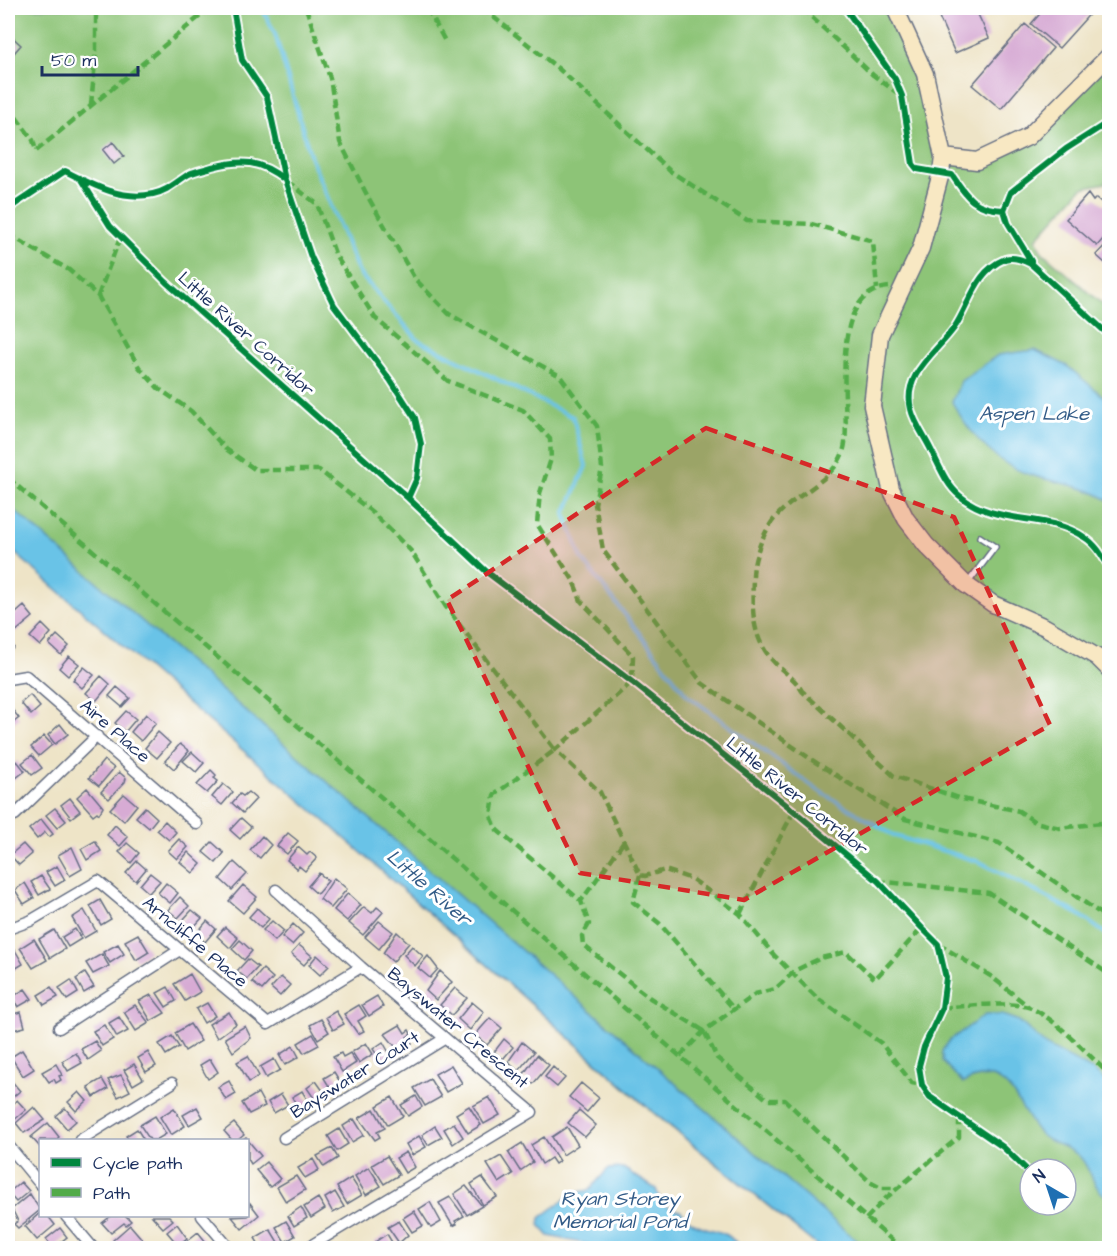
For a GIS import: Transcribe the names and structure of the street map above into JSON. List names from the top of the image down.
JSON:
{
  "streets": {
    "street": [
      "Aire Place",
      "Arncliffe Place",
      "Bayswater Crescent",
      "Bayswater Court"
    ],
    "cycle path": ["Little River Corridor"]
  },
  "crossings": [
    ["Arncliffe Place", "Bayswater Crescent"],
    ["Bayswater Crescent", "Bayswater Court"]
  ],
  "water": ["Aspen Lake", "Little River", "Ryan Storey Memorial Pond"],
  "legend": ["Cycle path", "Path"],
  "scale_bar": "50 m",
  "north": "top left"
}
